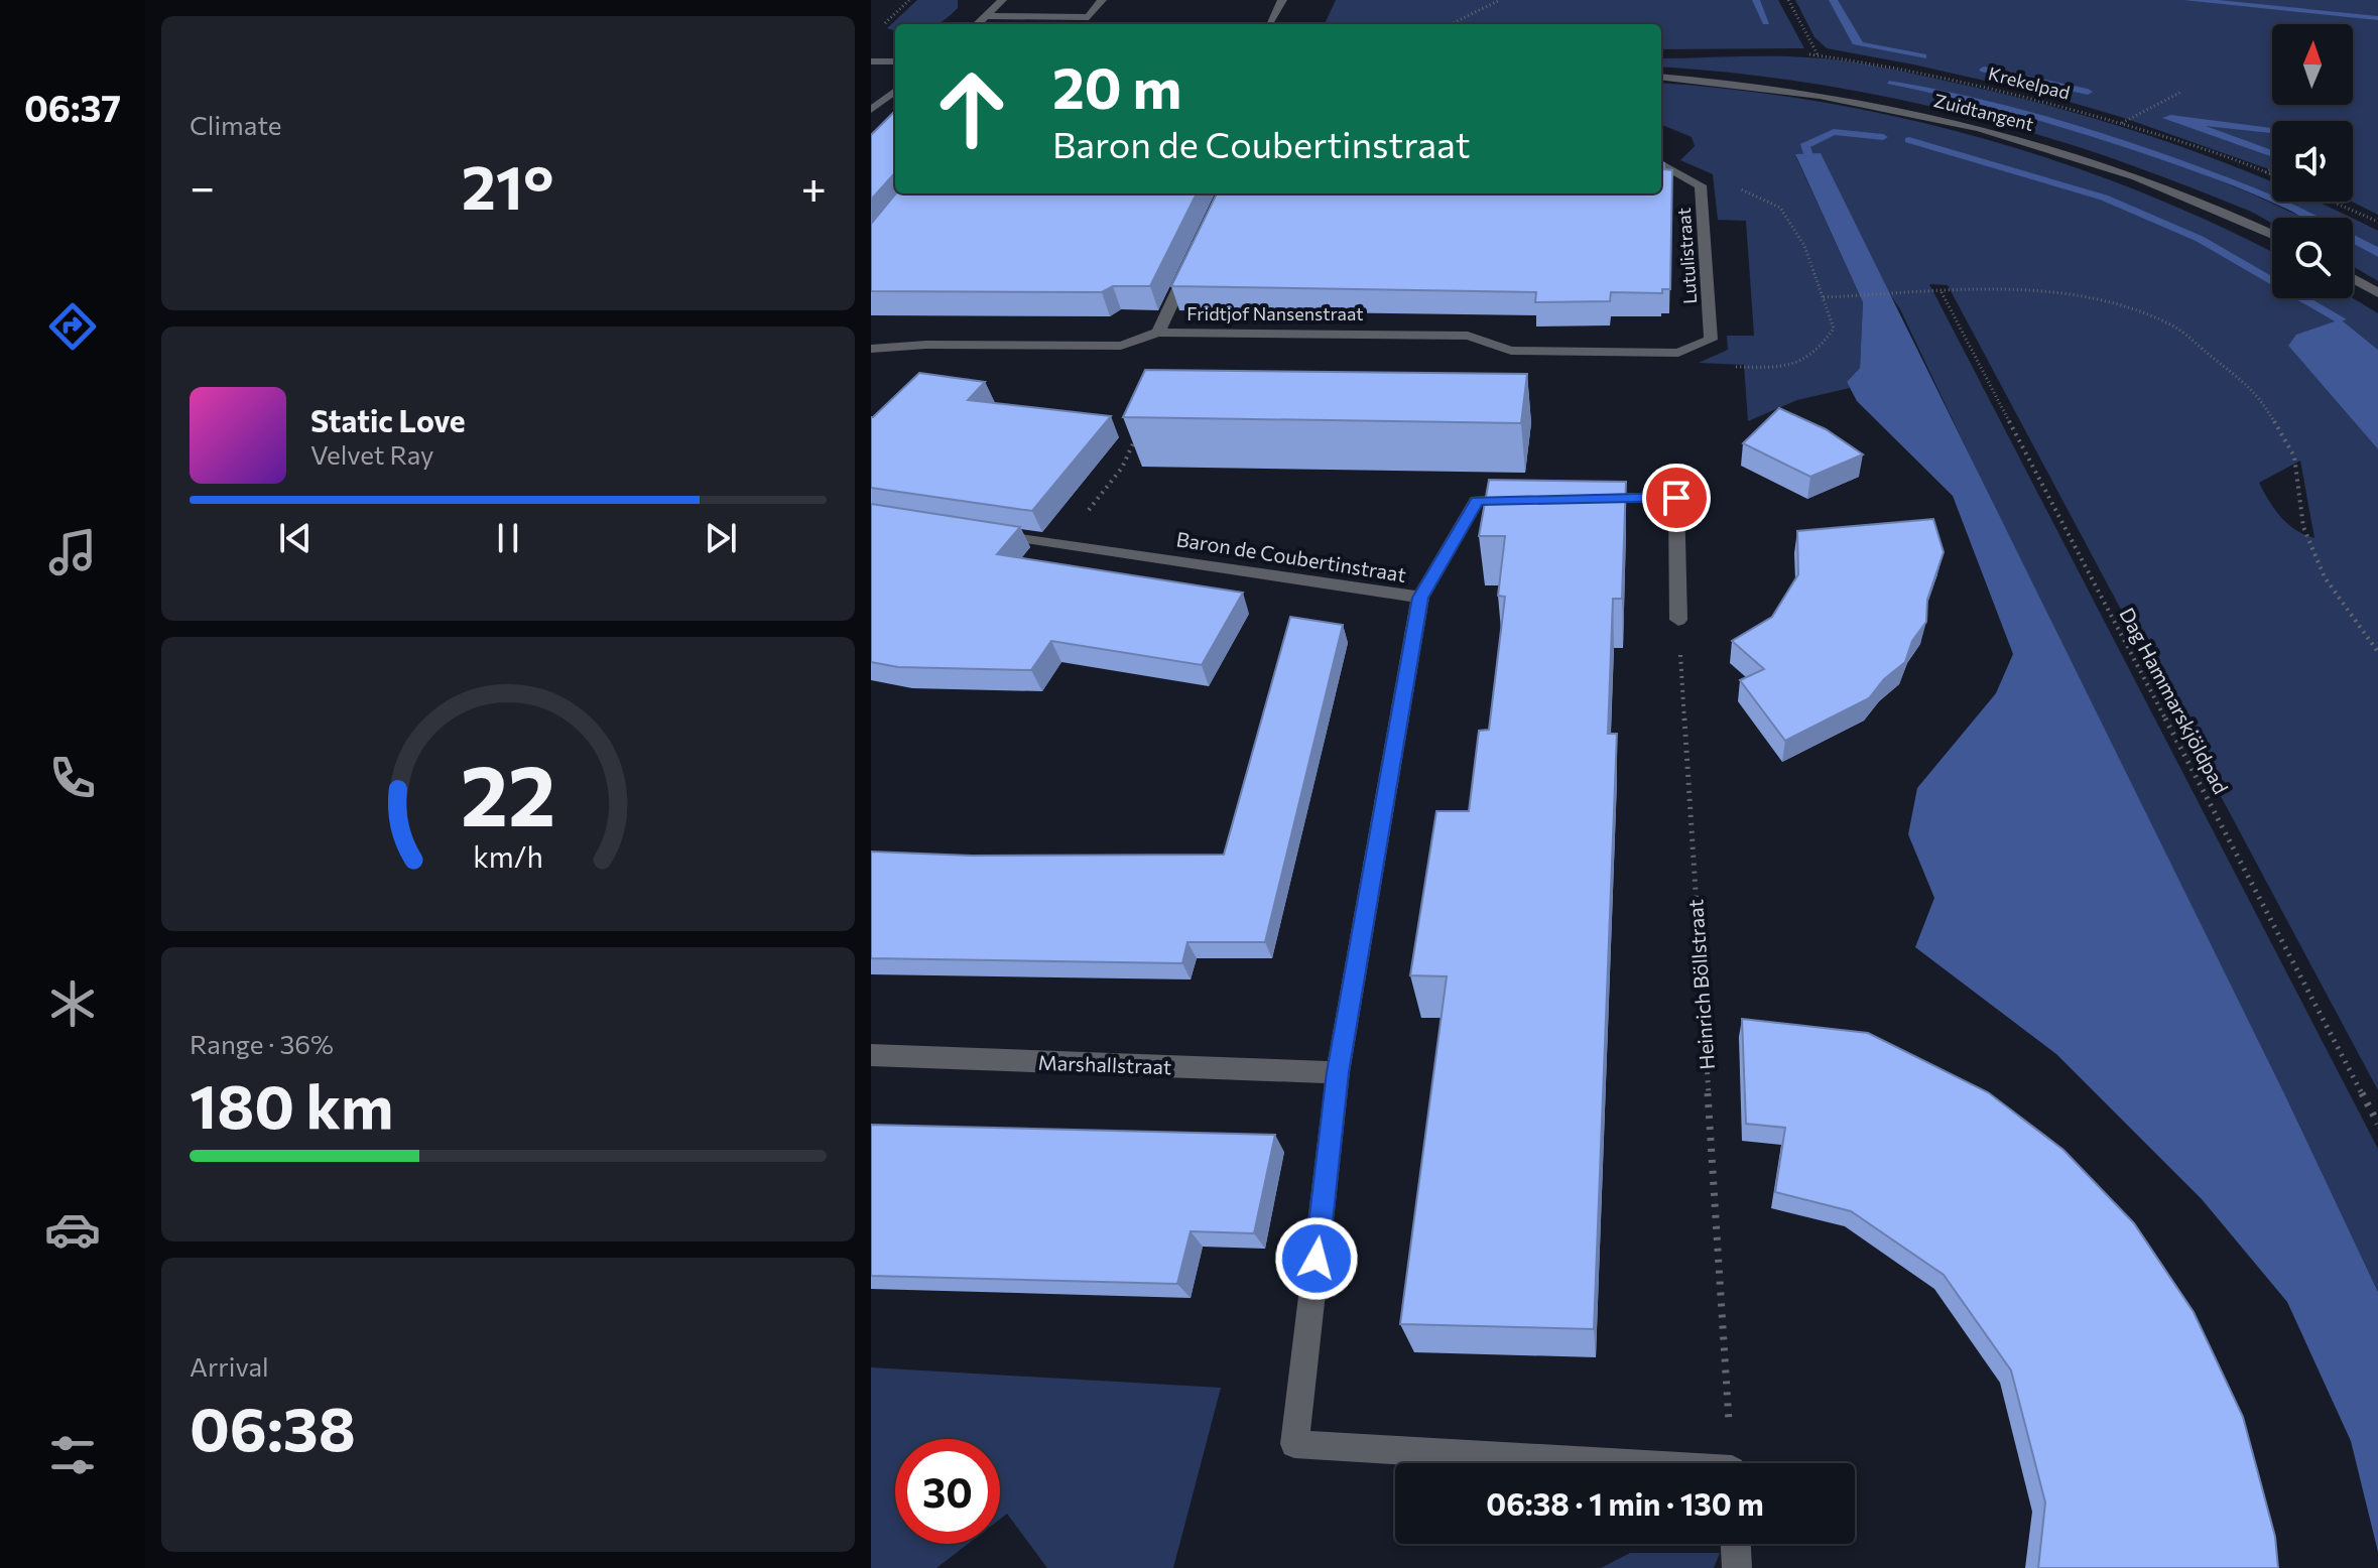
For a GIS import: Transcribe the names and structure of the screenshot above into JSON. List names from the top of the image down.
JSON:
{
  "streets": {
    "street": [
      "Zuidtangent",
      "Lutulistraat",
      "Fridtjof Nansenstraat",
      "Baron de Coubertinstraat",
      "Marshallstraat"
    ],
    "path": ["Krekelpad", "Dag Hammarskjöldpad", "Heinrich Böllstraat"]
  },
  "crossings": [
    ["Lutulistraat", "Fridtjof Nansenstraat"],
    ["Baron de Coubertinstraat", "Marshallstraat"]
  ],
  "north": "top",
  "page": {
    "tabs": "06:37",
    "tile": [
      "Climate",
      ["Range · 36%", "180 km"],
      ["Arrival", "06:38"]
    ],
    "turn": ["20 m", "Baron de Coubertinstraat"],
    "heat": ["−", "21°", "+"],
    "song": ["Static Love", "Velvet Ray"],
    "limit": "30",
    "trip": "06:38 · 1 min · 130 m",
    "gauge": ["22", "km/h"]
  }
}
